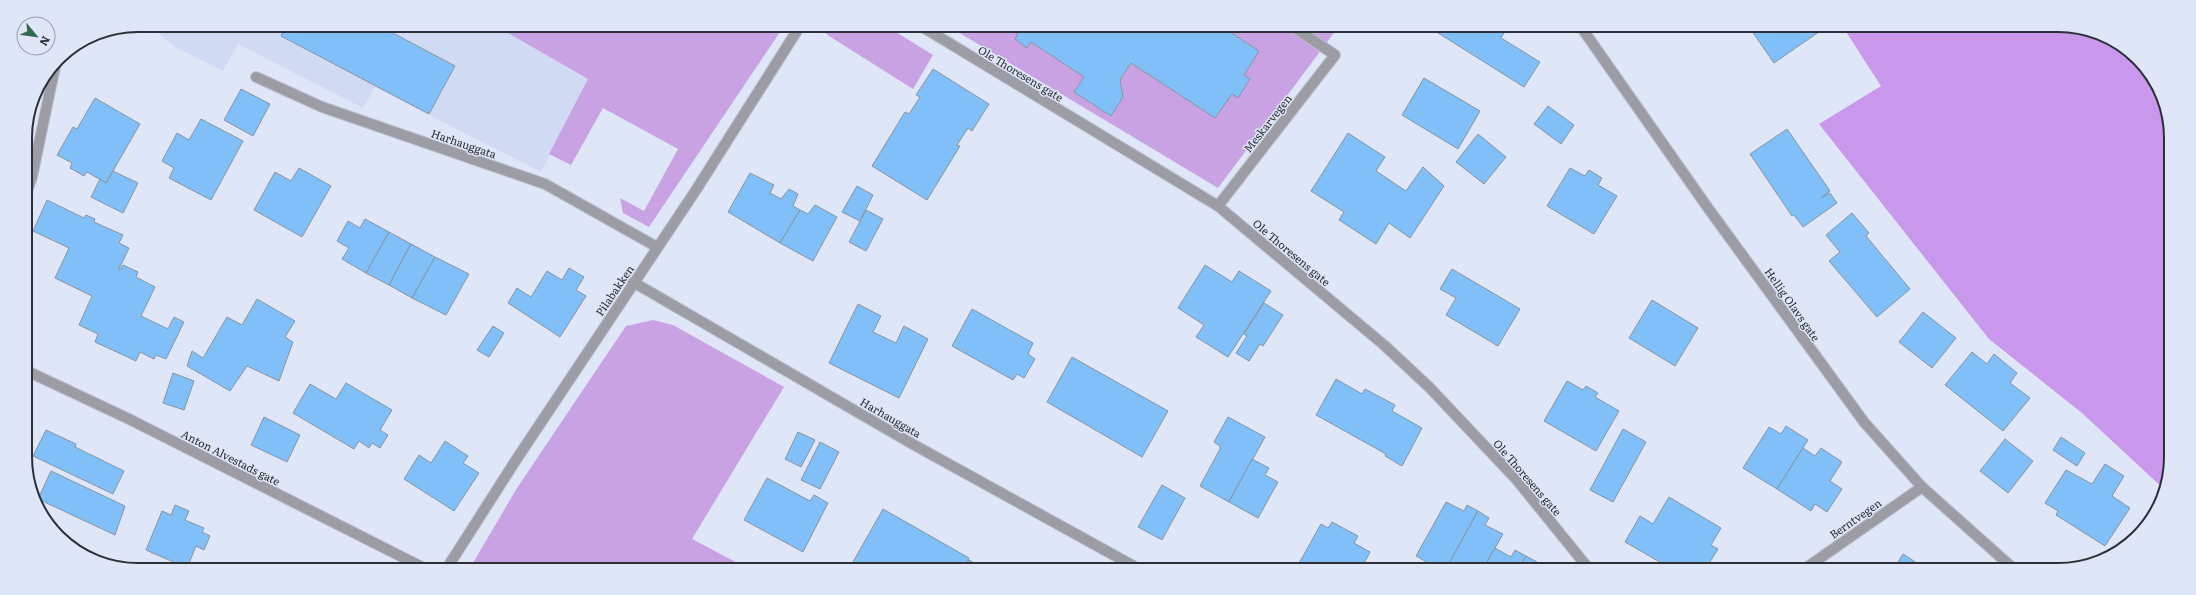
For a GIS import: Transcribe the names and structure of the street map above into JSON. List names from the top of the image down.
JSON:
{
  "streets": {
    "street": [
      "Ole Thoresens gate",
      "Meskarvegen",
      "Harhauggata",
      "Pilabakken",
      "Hellig Olavs gate",
      "Anton Alvestads gate",
      "Berntvegen"
    ]
  },
  "crossings": [
    ["Ole Thoresens gate", "Meskarvegen"],
    ["Harhauggata", "Pilabakken"],
    ["Hellig Olavs gate", "Berntvegen"]
  ],
  "north": "bottom right"
}
